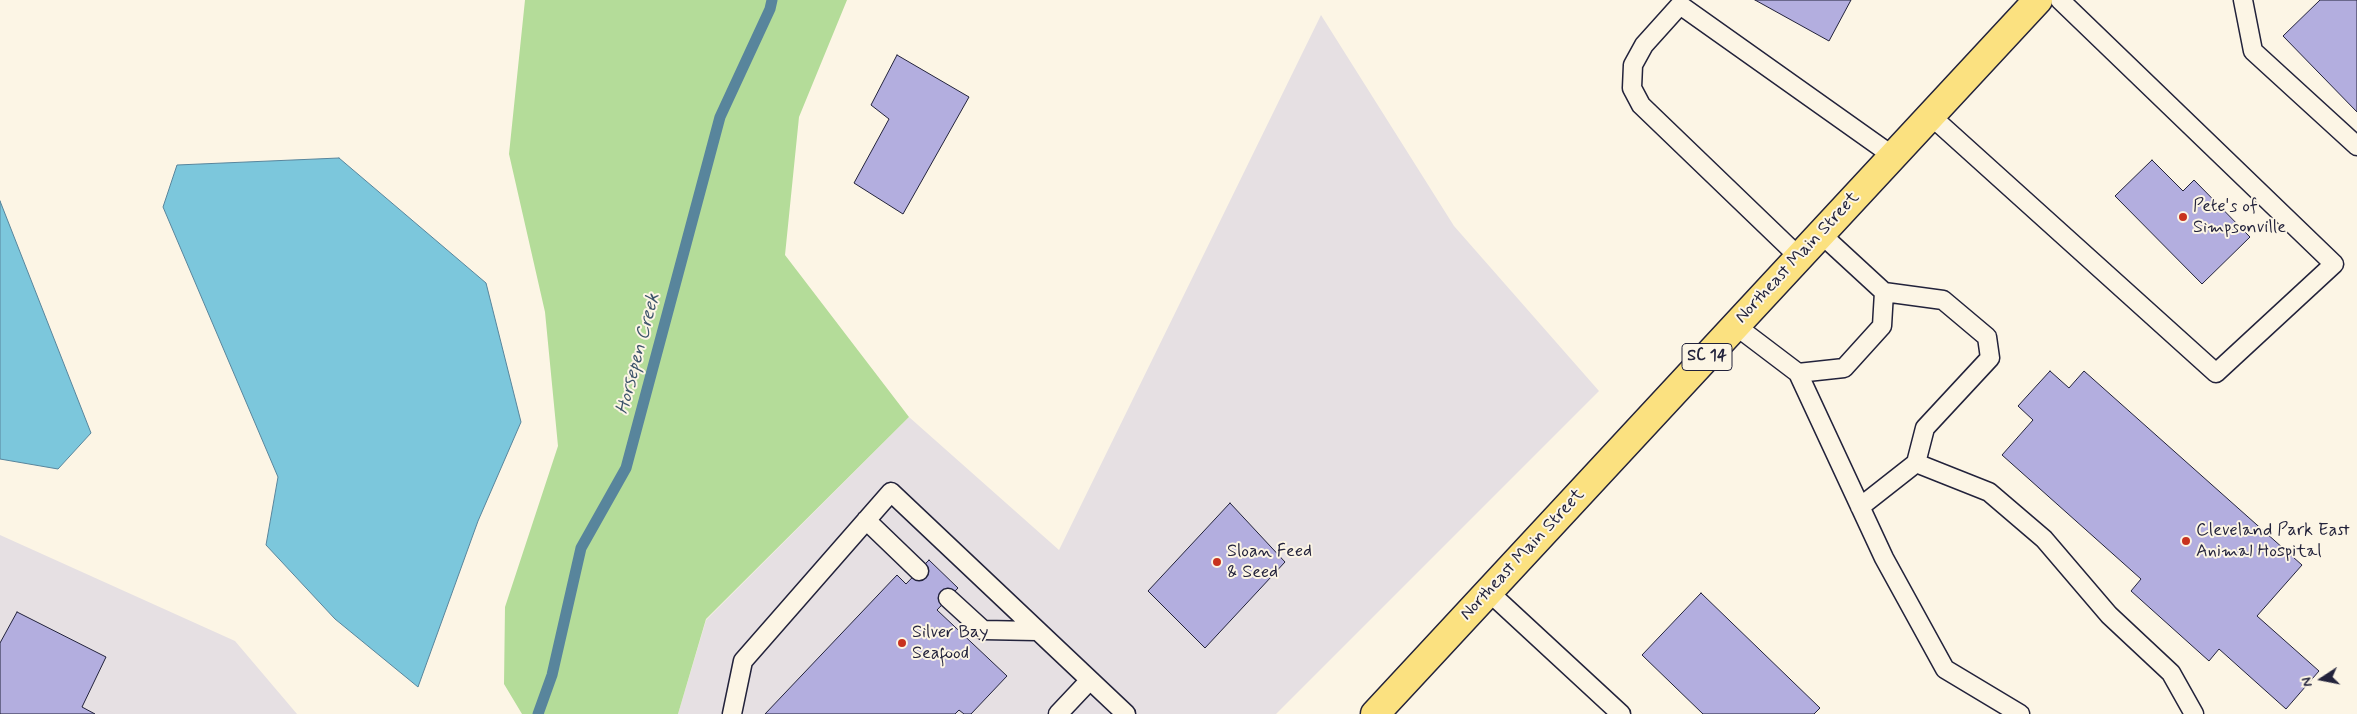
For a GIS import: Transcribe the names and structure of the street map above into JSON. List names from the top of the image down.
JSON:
{
  "streets": {
    "main road": ["Northeast Main Street", "SC 14"]
  },
  "water": ["Horsepen Creek"],
  "places": [
    "Pete's of Simpsonville",
    "Cleveland Park East Animal Hospital",
    "Sloan Feed & Seed",
    "Silver Bay Seafood"
  ],
  "north": "left"
}
